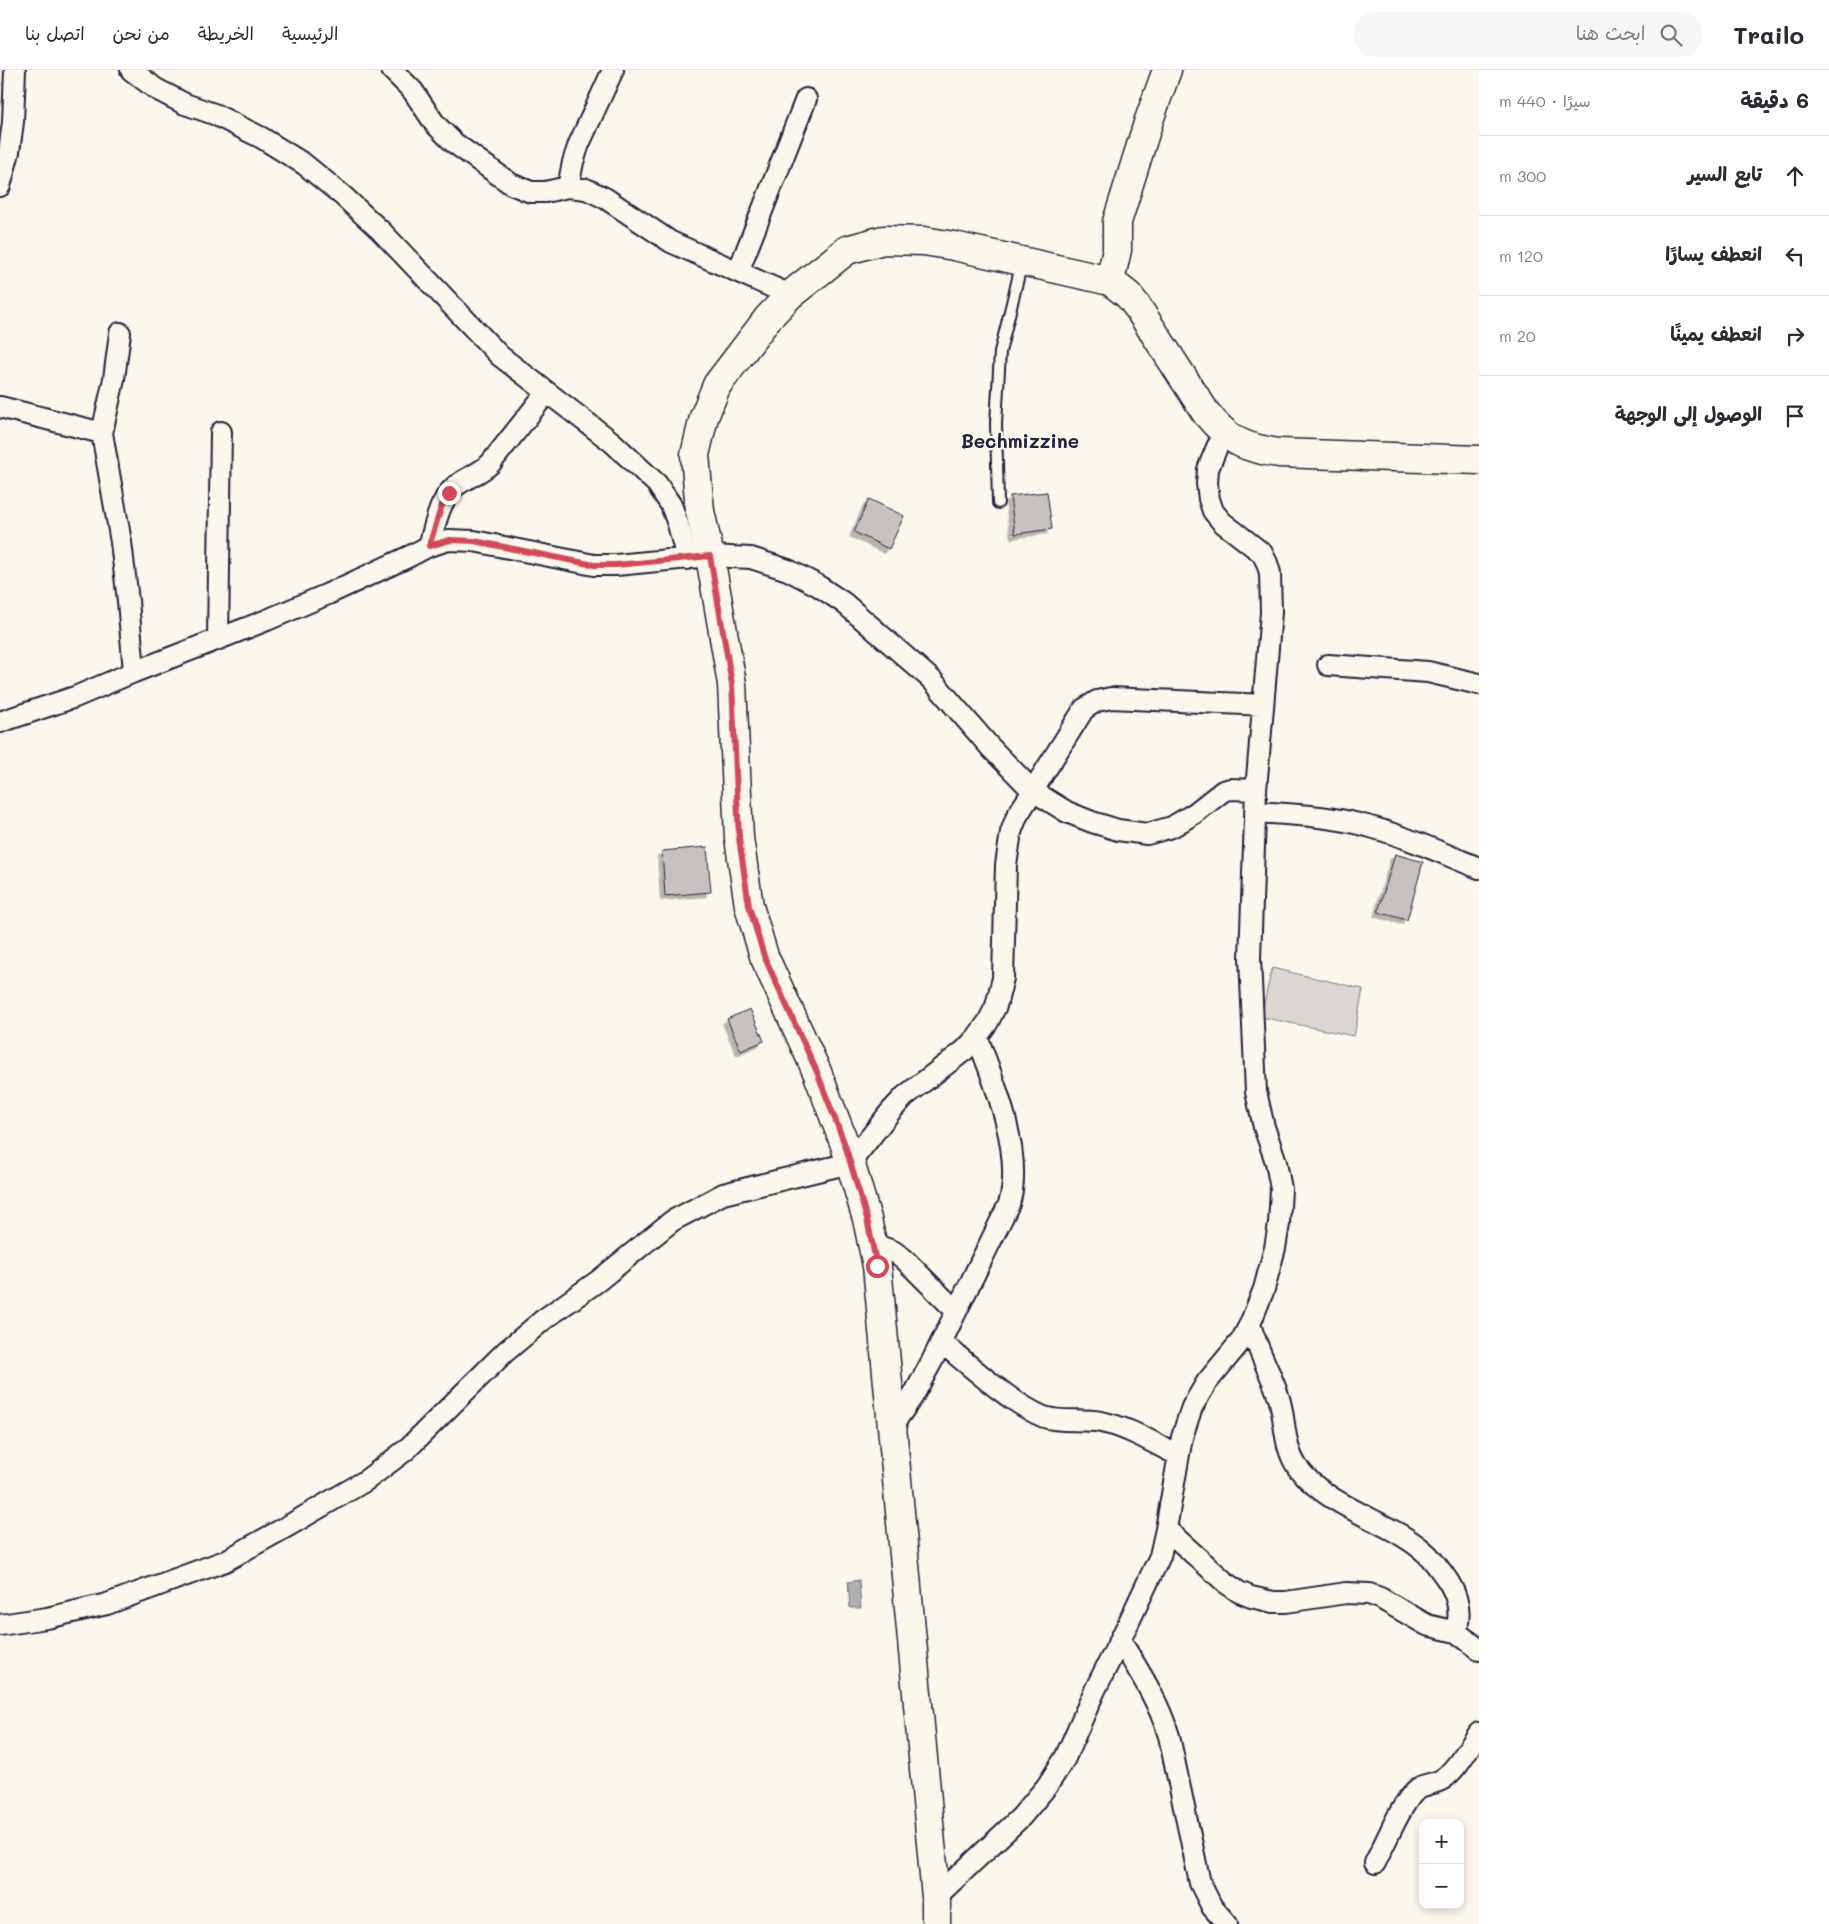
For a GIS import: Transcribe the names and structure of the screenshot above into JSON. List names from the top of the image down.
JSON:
{
  "districts": ["Bechmizzine"],
  "page": {
    "header": "Trailo",
    "search": "ابحث هنا",
    "nav": [
      "الرئيسية",
      "الخريطة",
      "من نحن",
      "اتصل بنا"
    ],
    "heading": ["6 دقيقة", "سيرًا · 440 m"],
    "list": [
      ["تابع السير", "300 m"],
      ["انعطف يسارًا", "120 m"],
      ["انعطف يمينًا", "20 m"],
      "الوصول إلى الوجهة"
    ],
    "map_buttons": ["+", "−"]
  }
}
